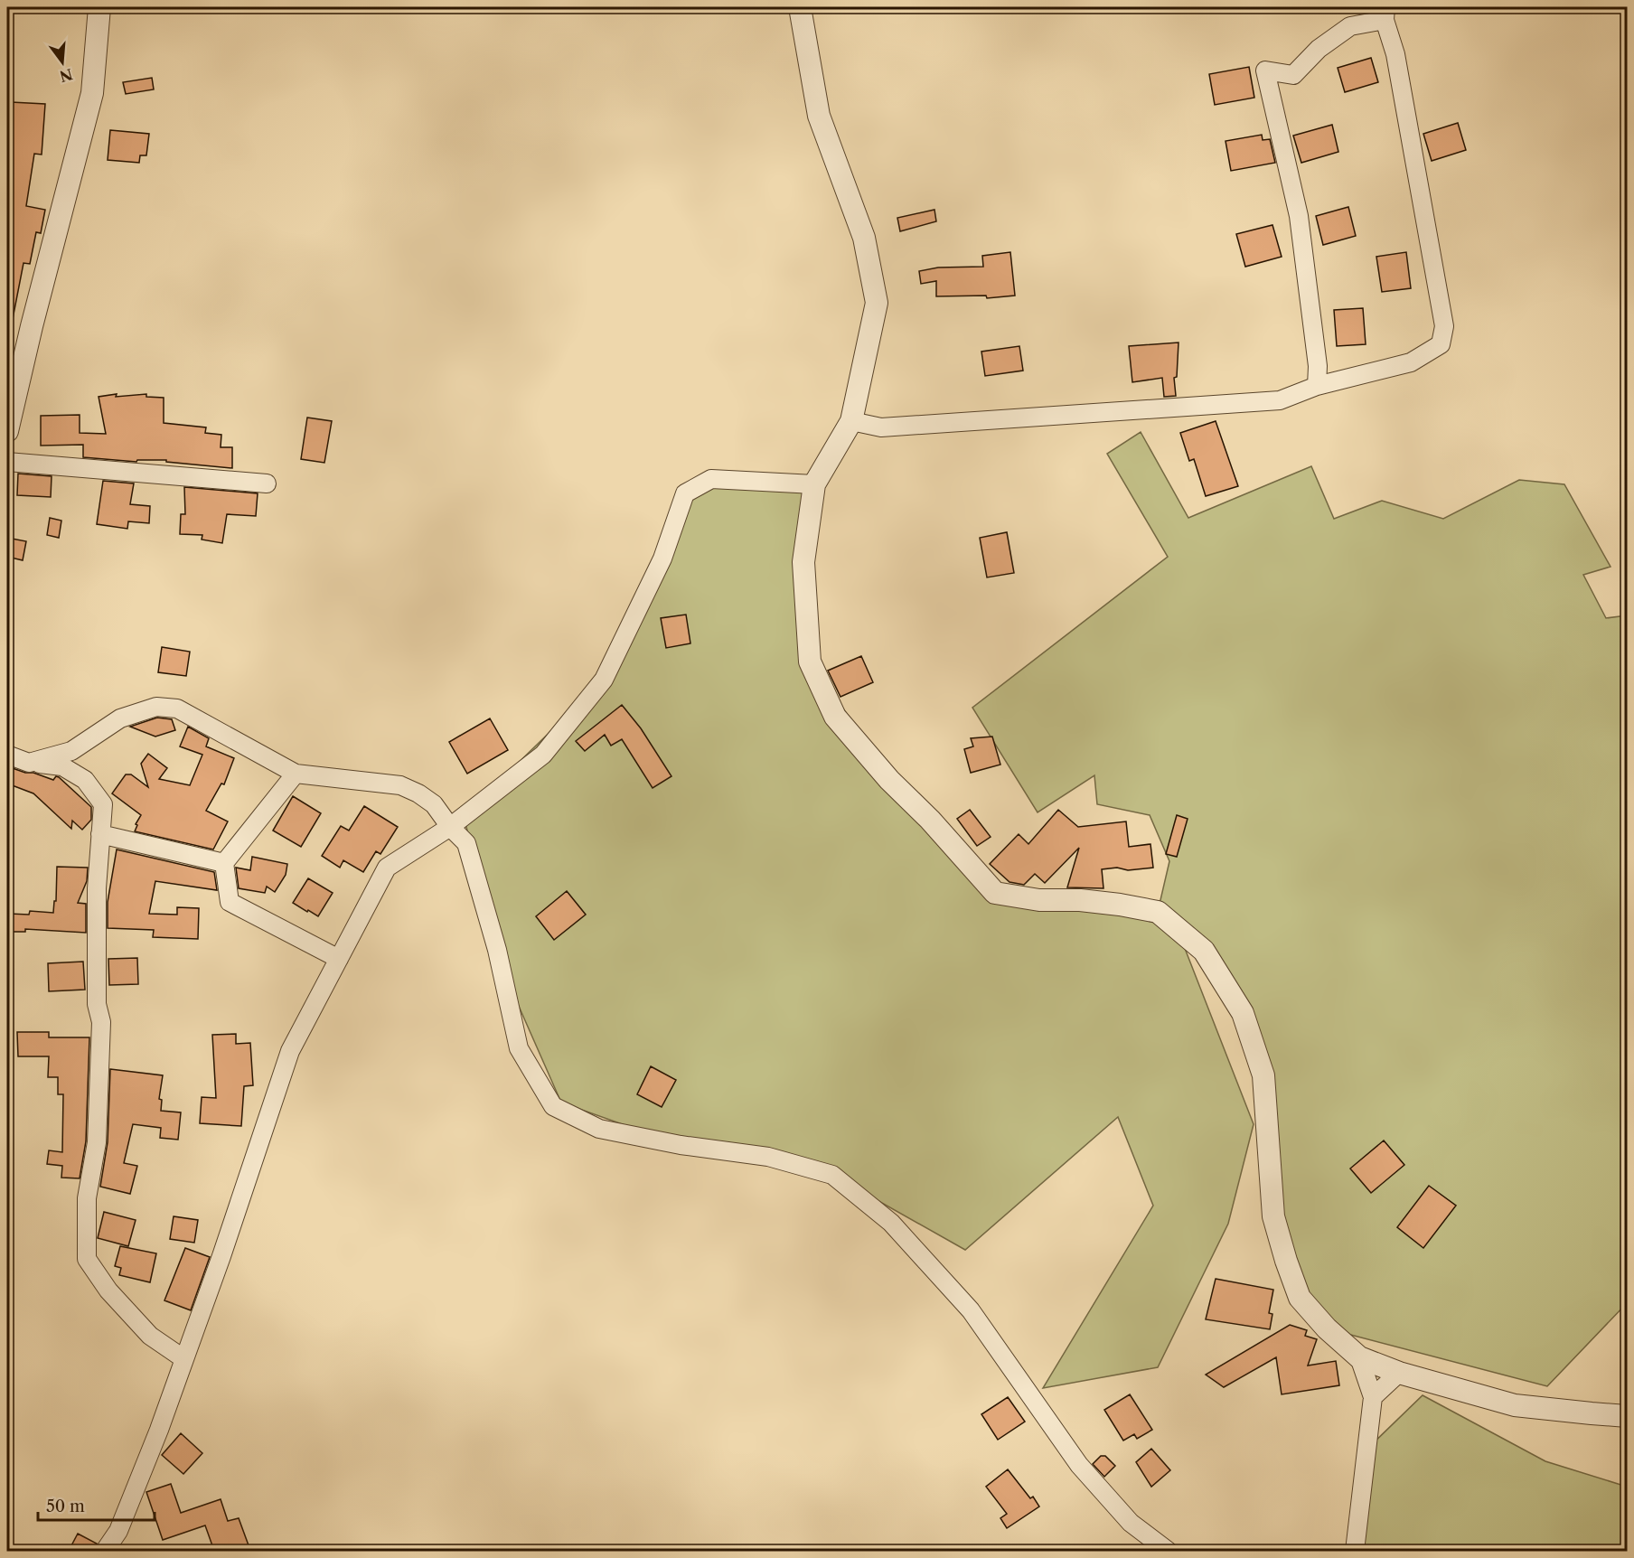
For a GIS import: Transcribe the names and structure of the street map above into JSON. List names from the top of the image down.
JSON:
{
  "scale_bar": "50 m",
  "north": "bottom"
}
